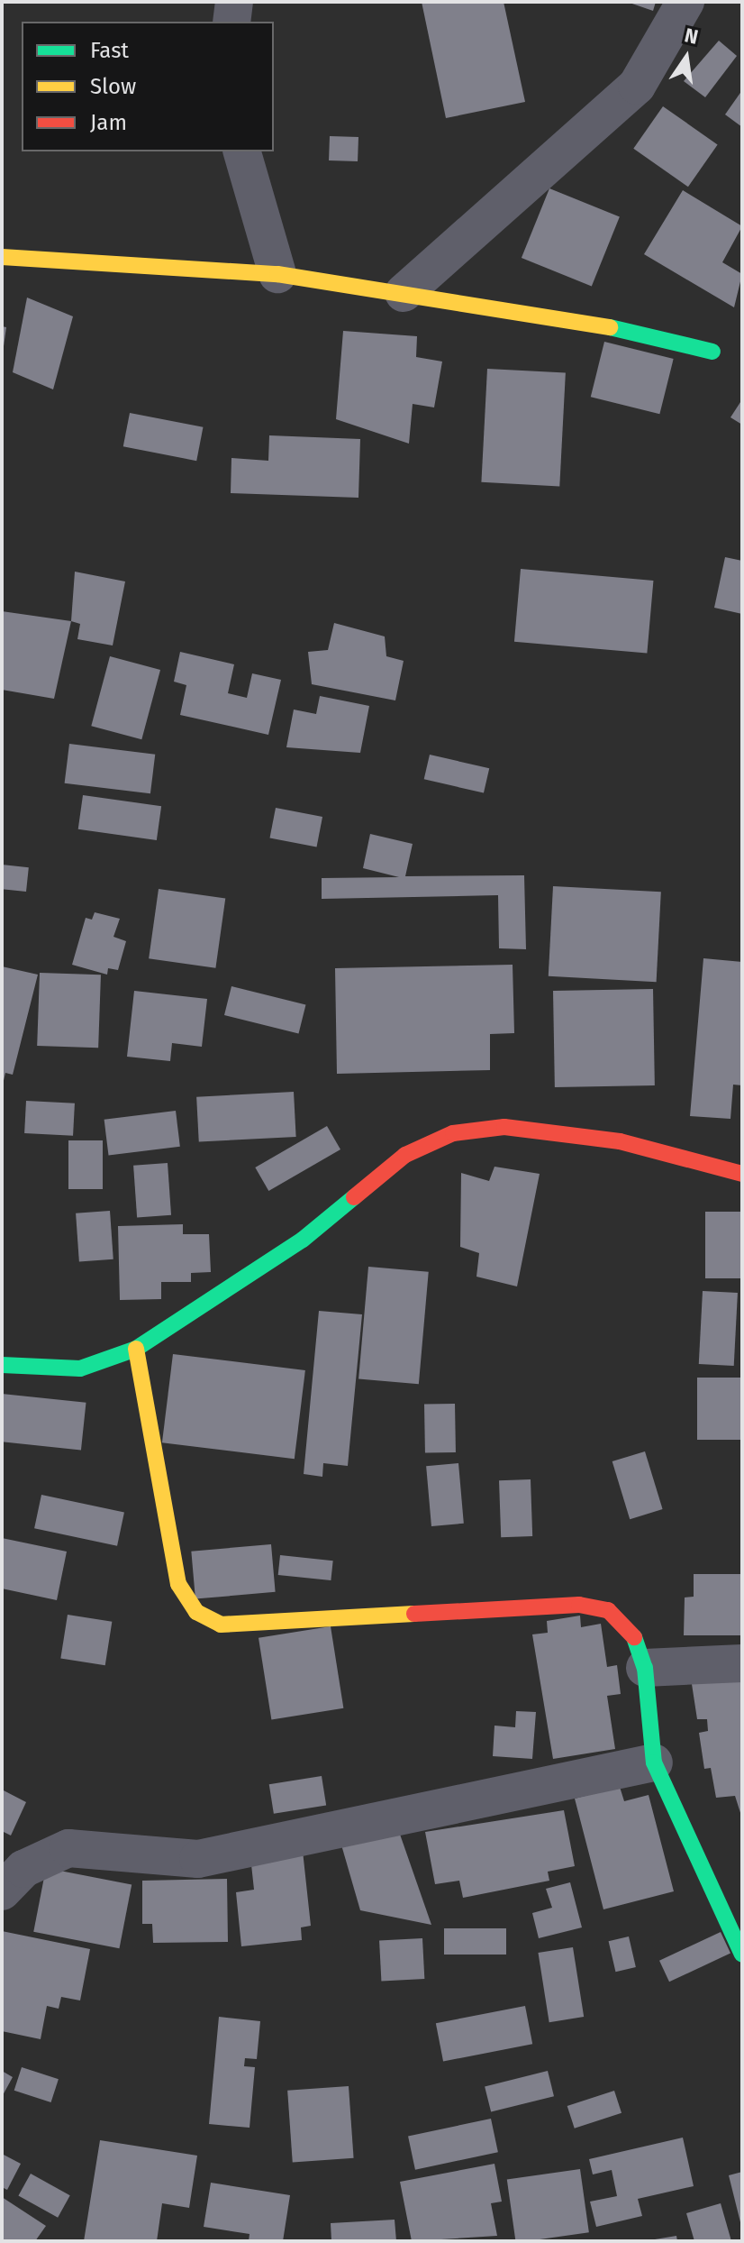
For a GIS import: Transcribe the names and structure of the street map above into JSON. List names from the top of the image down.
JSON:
{
  "legend": ["Fast", "Slow", "Jam"],
  "north": "top"
}
